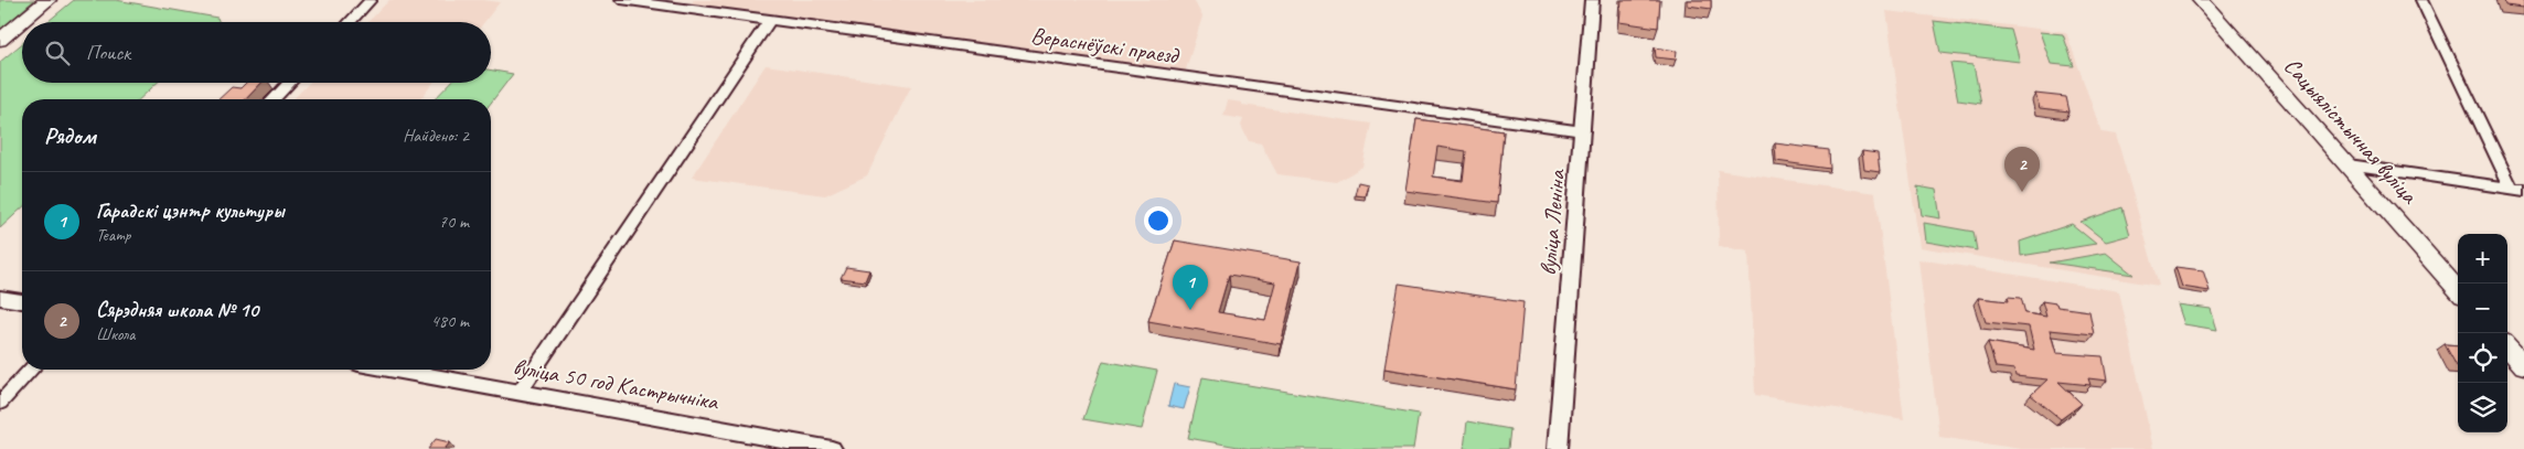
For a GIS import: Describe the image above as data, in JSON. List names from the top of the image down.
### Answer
{
  "streets": {
    "main road": ["Сацыялістычная вуліца"],
    "street": ["Вераснёўскі праезд", "вуліца Леніна", "вуліца 50 год Кастрычніка"]
  },
  "crossings": [
    ["Вераснёўскі праезд", "вуліца Леніна"]
  ],
  "page": {
    "search": "Поиск",
    "heading": ["Рядом", "Найдено: 2"],
    "pins": ["2", "1"],
    "list": [
      {
        "mark": "1",
        "name": "Гарадскі цэнтр культуры",
        "note": "Театр",
        "value": "70 m"
      },
      {
        "mark": "2",
        "name": "Сярэдняя школа № 10",
        "note": "Школа",
        "value": "480 m"
      }
    ],
    "map_buttons": ["+", "−"]
  }
}
